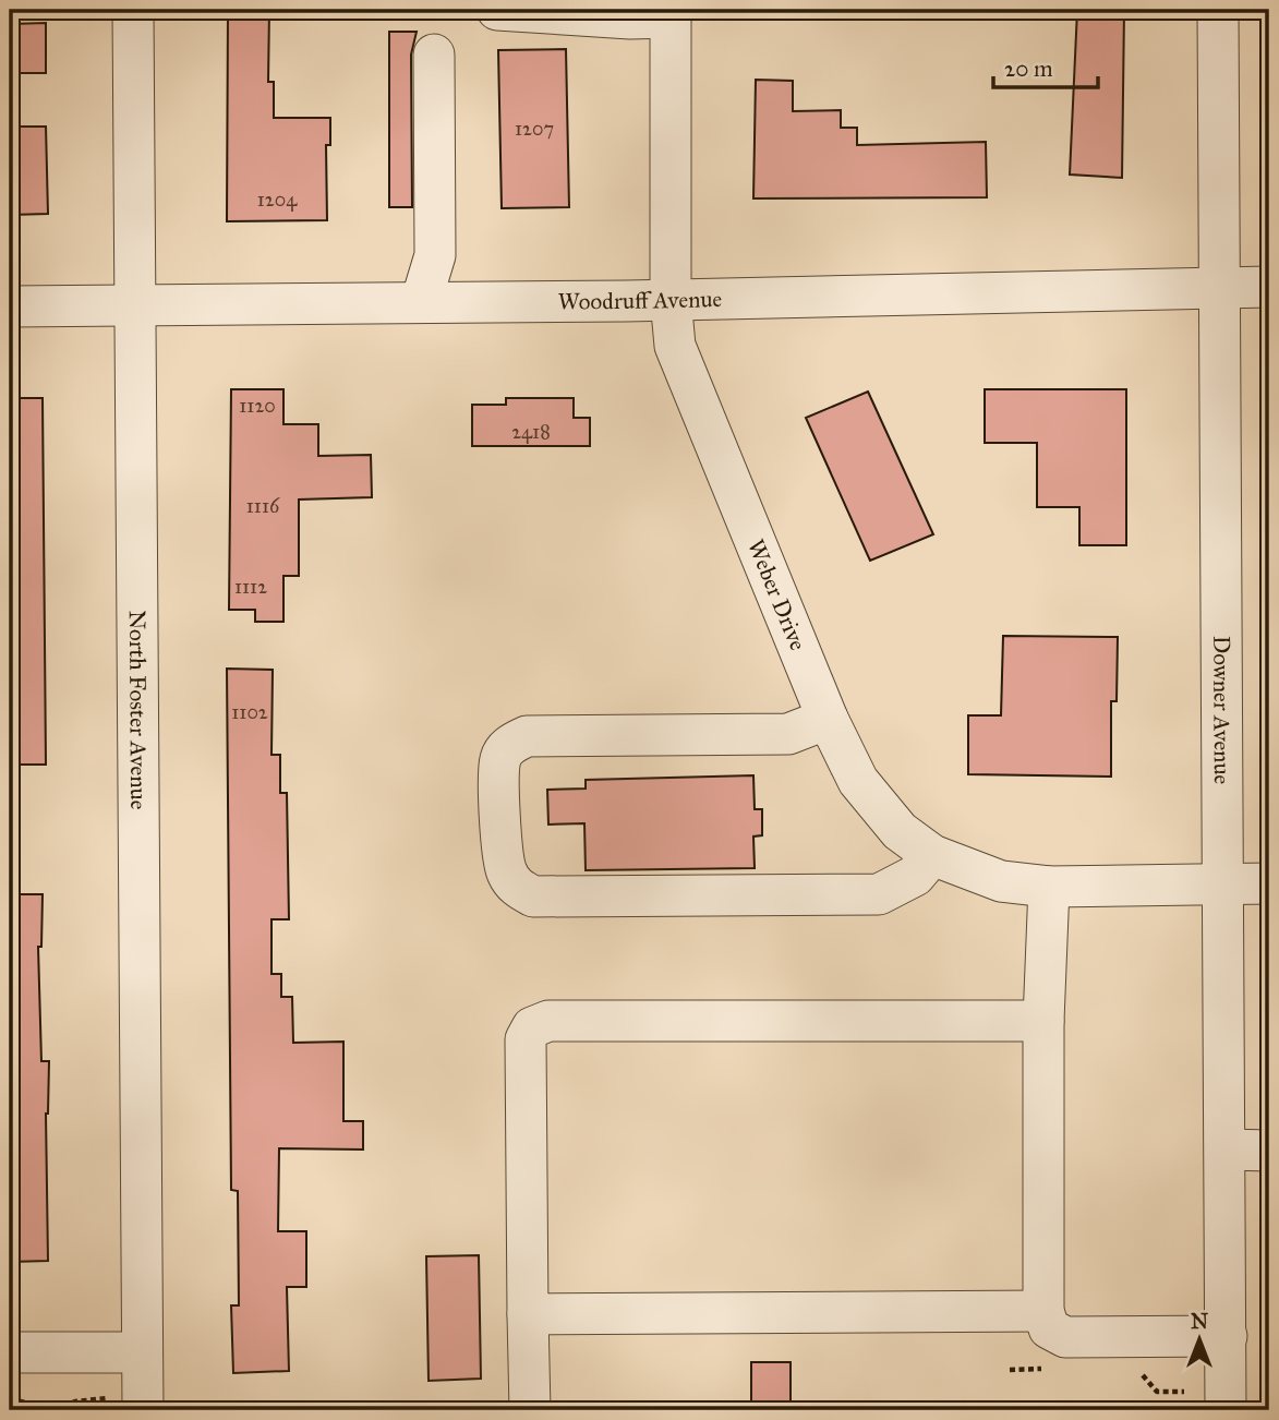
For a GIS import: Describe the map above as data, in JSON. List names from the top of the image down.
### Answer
{
  "streets": {
    "street": [
      "Woodruff Avenue",
      "Weber Drive",
      "North Foster Avenue",
      "Downer Avenue"
    ]
  },
  "crossings": [
    ["Woodruff Avenue", "Weber Drive"],
    ["Woodruff Avenue", "North Foster Avenue"],
    ["Woodruff Avenue", "Downer Avenue"],
    ["Weber Drive", "Downer Avenue"]
  ],
  "house_numbers": [
    "1207",
    "1204",
    "1120",
    "2418",
    "1116",
    "1112",
    "1102"
  ],
  "scale_bar": "20 m",
  "north": "top"
}
